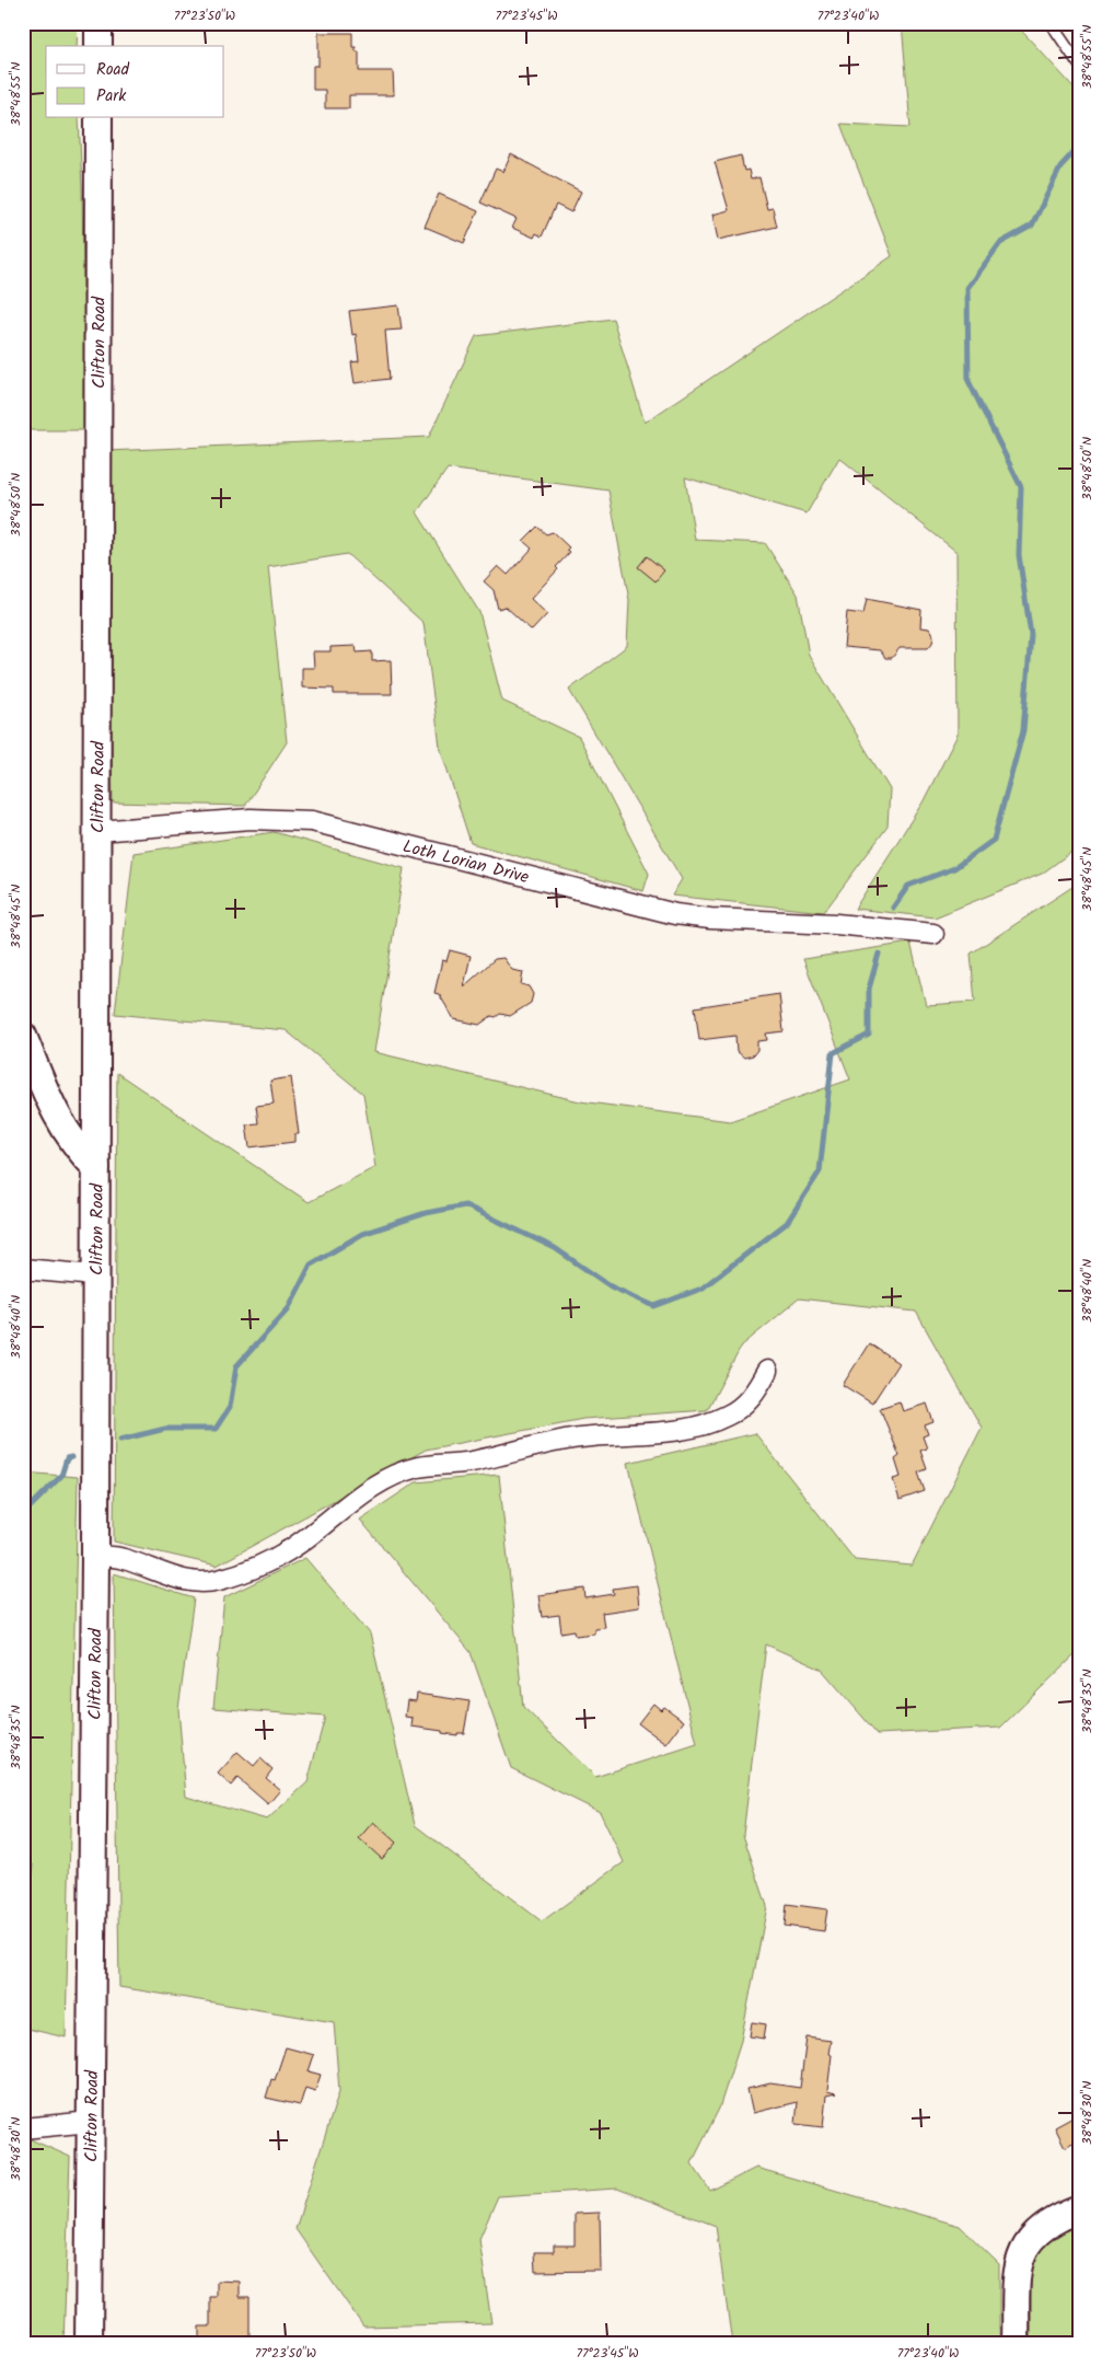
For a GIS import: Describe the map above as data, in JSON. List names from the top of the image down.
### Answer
{
  "streets": {
    "main road": ["Clifton Road"],
    "street": ["Loth Lorian Drive"]
  },
  "crossings": [
    ["Clifton Road", "Loth Lorian Drive"]
  ],
  "legend": ["Road", "Park"],
  "coordinates": [
    "77°23'50\"W",
    "77°23'45\"W",
    "77°23'40\"W",
    "38°48'55\"N",
    "38°48'50\"N",
    "38°48'45\"N",
    "38°48'40\"N",
    "38°48'35\"N",
    "38°48'30\"N"
  ]
}
